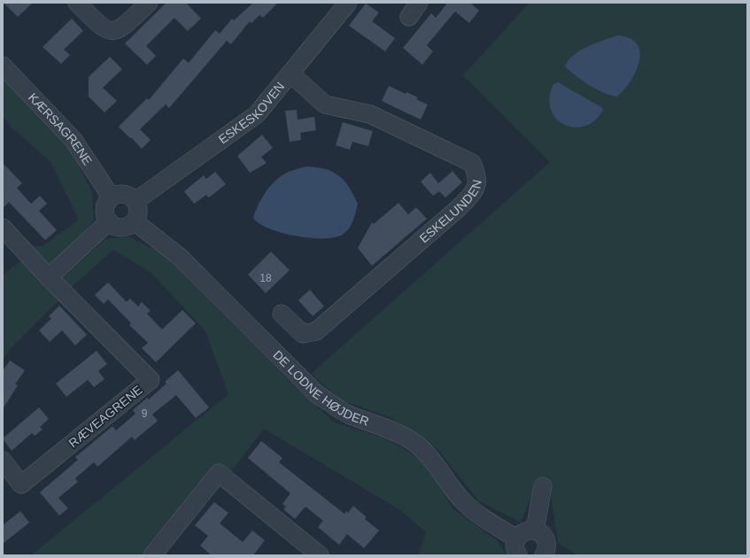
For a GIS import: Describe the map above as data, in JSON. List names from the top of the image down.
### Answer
{
  "streets": {
    "street": [
      "ESKESKOVEN",
      "KÆRSAGRENE",
      "ESKELUNDEN",
      "DE LODNE HØJDER",
      "RÆVEAGRENE"
    ]
  },
  "crossings": [
    ["ESKESKOVEN", "KÆRSAGRENE"],
    ["ESKESKOVEN", "ESKELUNDEN"],
    ["ESKESKOVEN", "DE LODNE HØJDER"],
    ["KÆRSAGRENE", "DE LODNE HØJDER"]
  ],
  "house_numbers": ["18", "9"]
}
